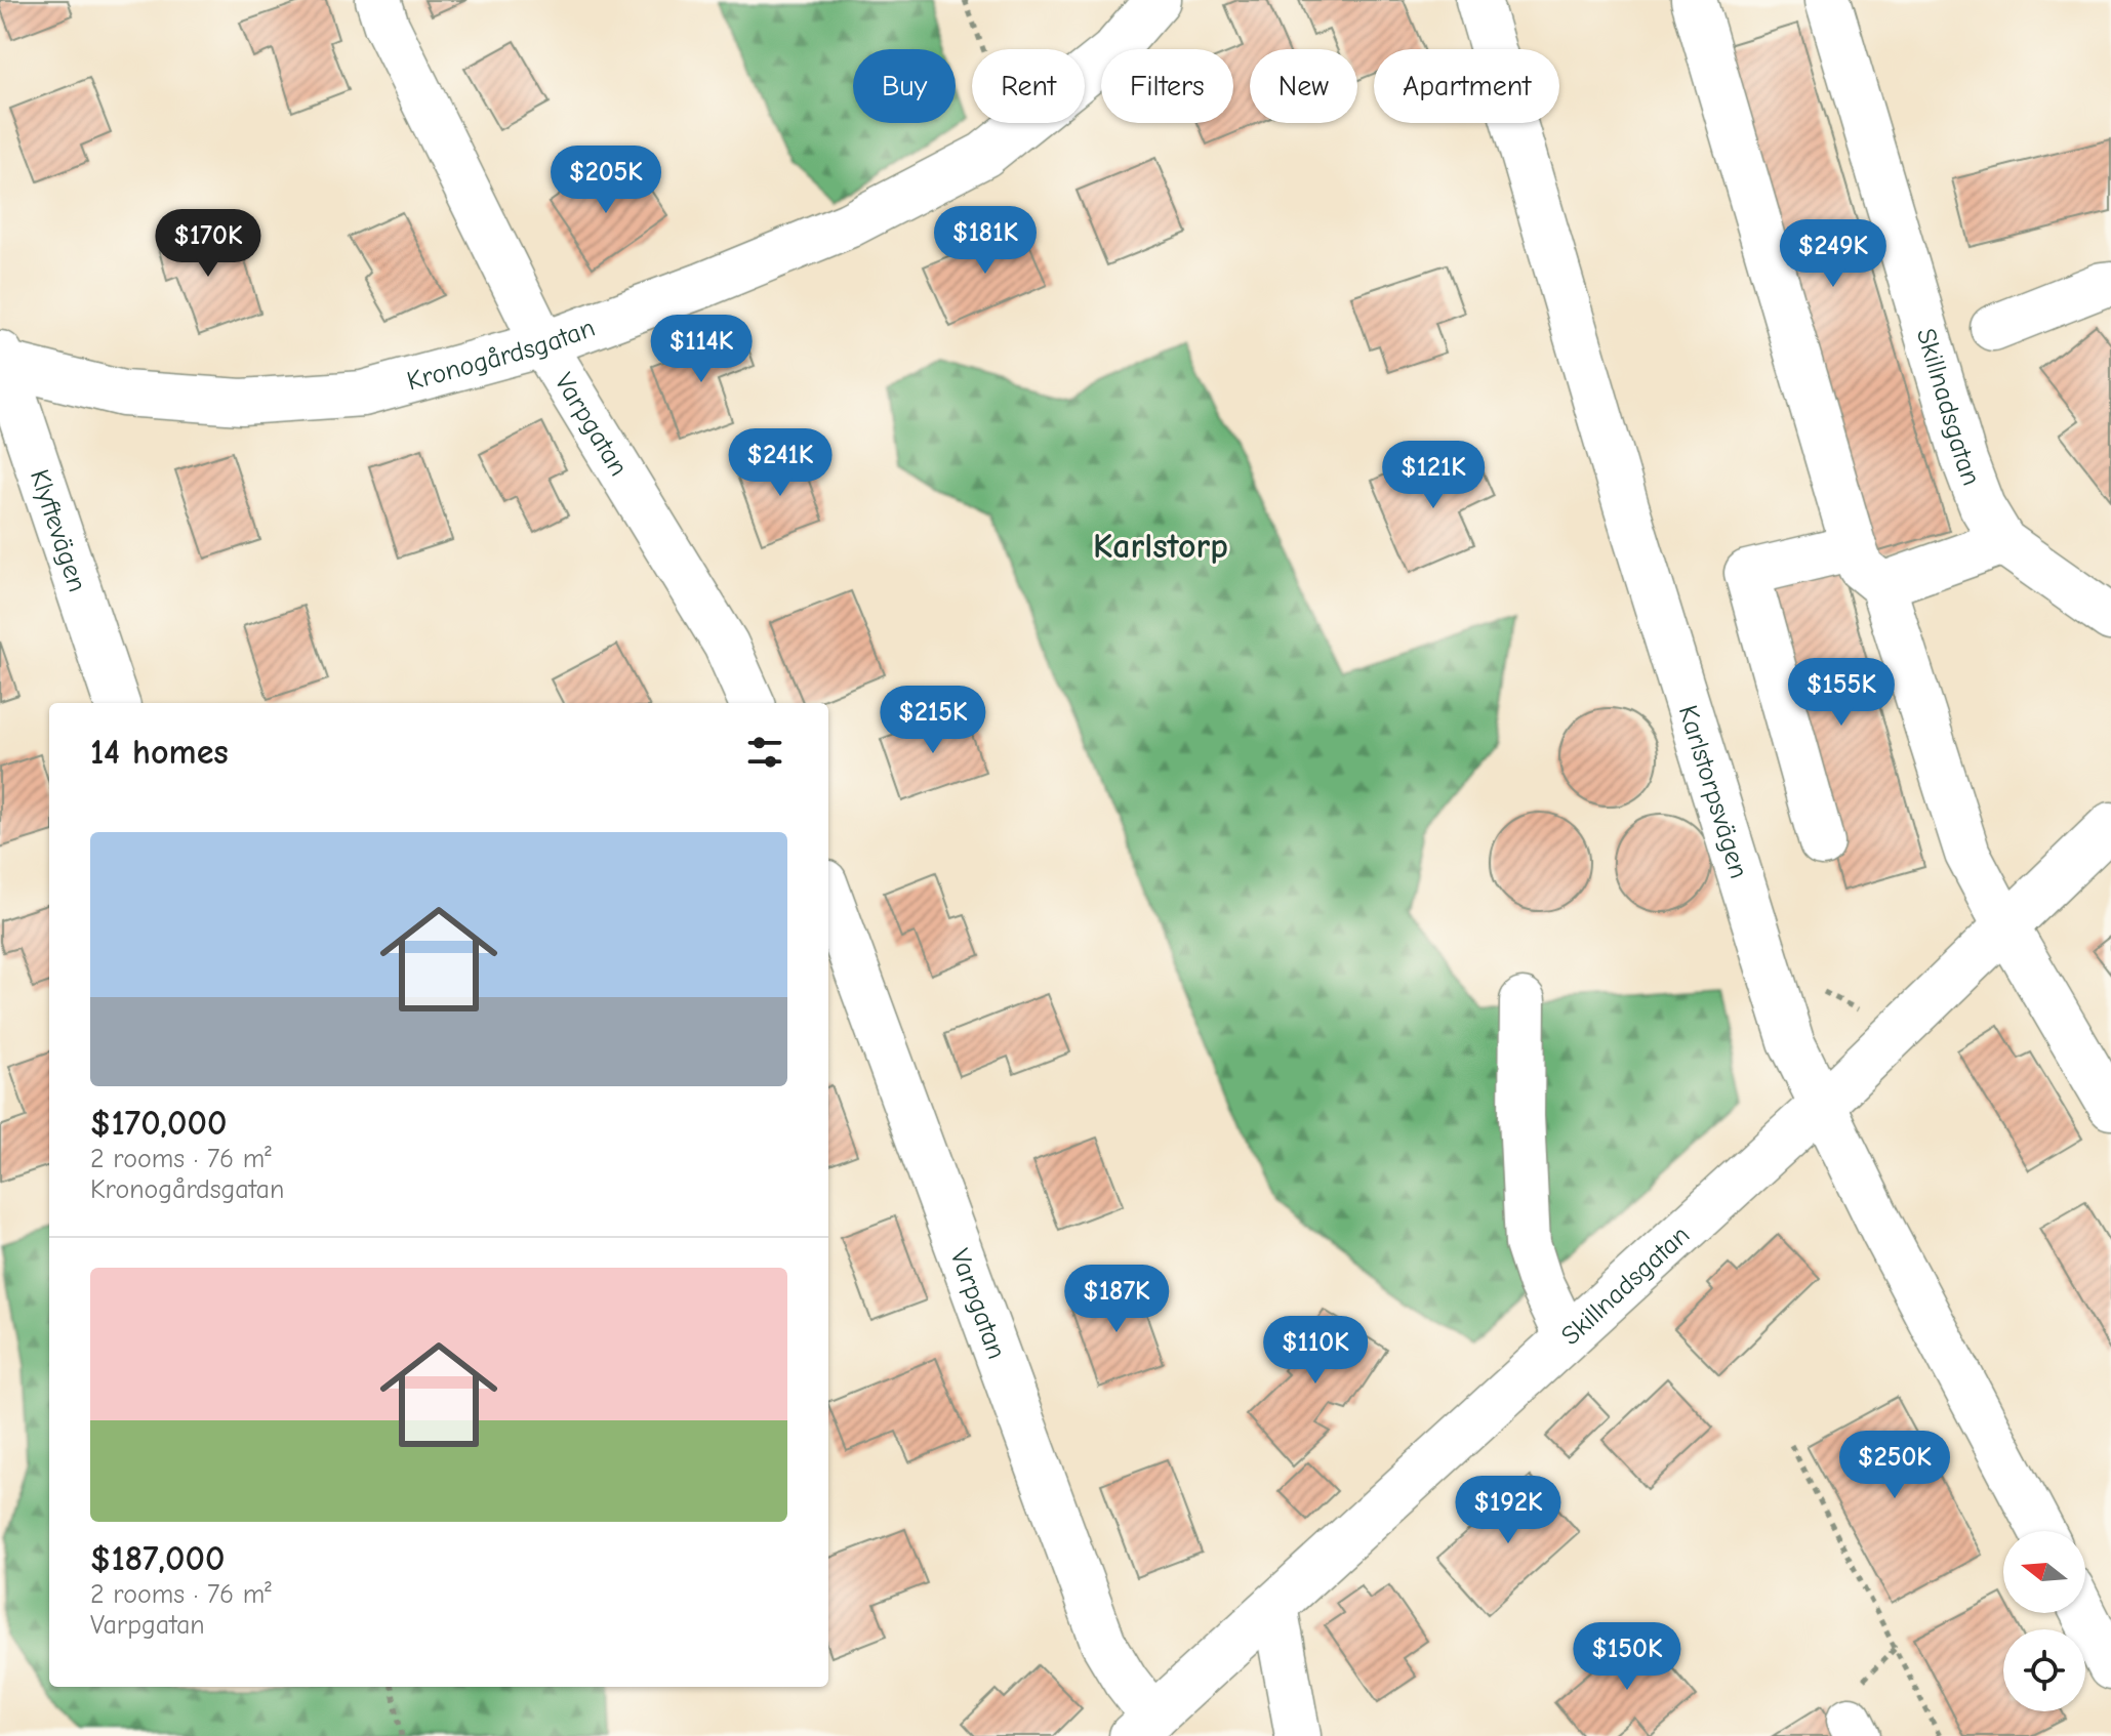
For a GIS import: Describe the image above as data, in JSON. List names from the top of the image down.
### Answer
{
  "streets": {
    "street": [
      "Kronogårdsgatan",
      "Skillnadsgatan",
      "Varpgatan",
      "Klyftevägen",
      "Karlstorpsvägen"
    ]
  },
  "crossings": [
    ["Kronogårdsgatan", "Varpgatan"],
    ["Kronogårdsgatan", "Klyftevägen"],
    ["Skillnadsgatan", "Varpgatan"],
    ["Skillnadsgatan", "Karlstorpsvägen"]
  ],
  "districts": ["Karlstorp"],
  "north": "left",
  "page": {
    "chip": [
      "Buy",
      "Rent",
      "Filters",
      "New",
      "Apartment"
    ],
    "price": [
      "$205K",
      "$181K",
      "$170K",
      "$249K",
      "$114K",
      "$241K",
      "$121K",
      "$155K",
      "$215K",
      "$187K",
      "$110K",
      "$250K",
      "$192K",
      "$150K"
    ],
    "heading": "14 homes",
    "list": [
      {
        "name": "$170,000",
        "note": "2 rooms · 76 m² · Kronogårdsgatan"
      },
      {
        "name": "$187,000",
        "note": "2 rooms · 76 m² · Varpgatan"
      }
    ]
  }
}
